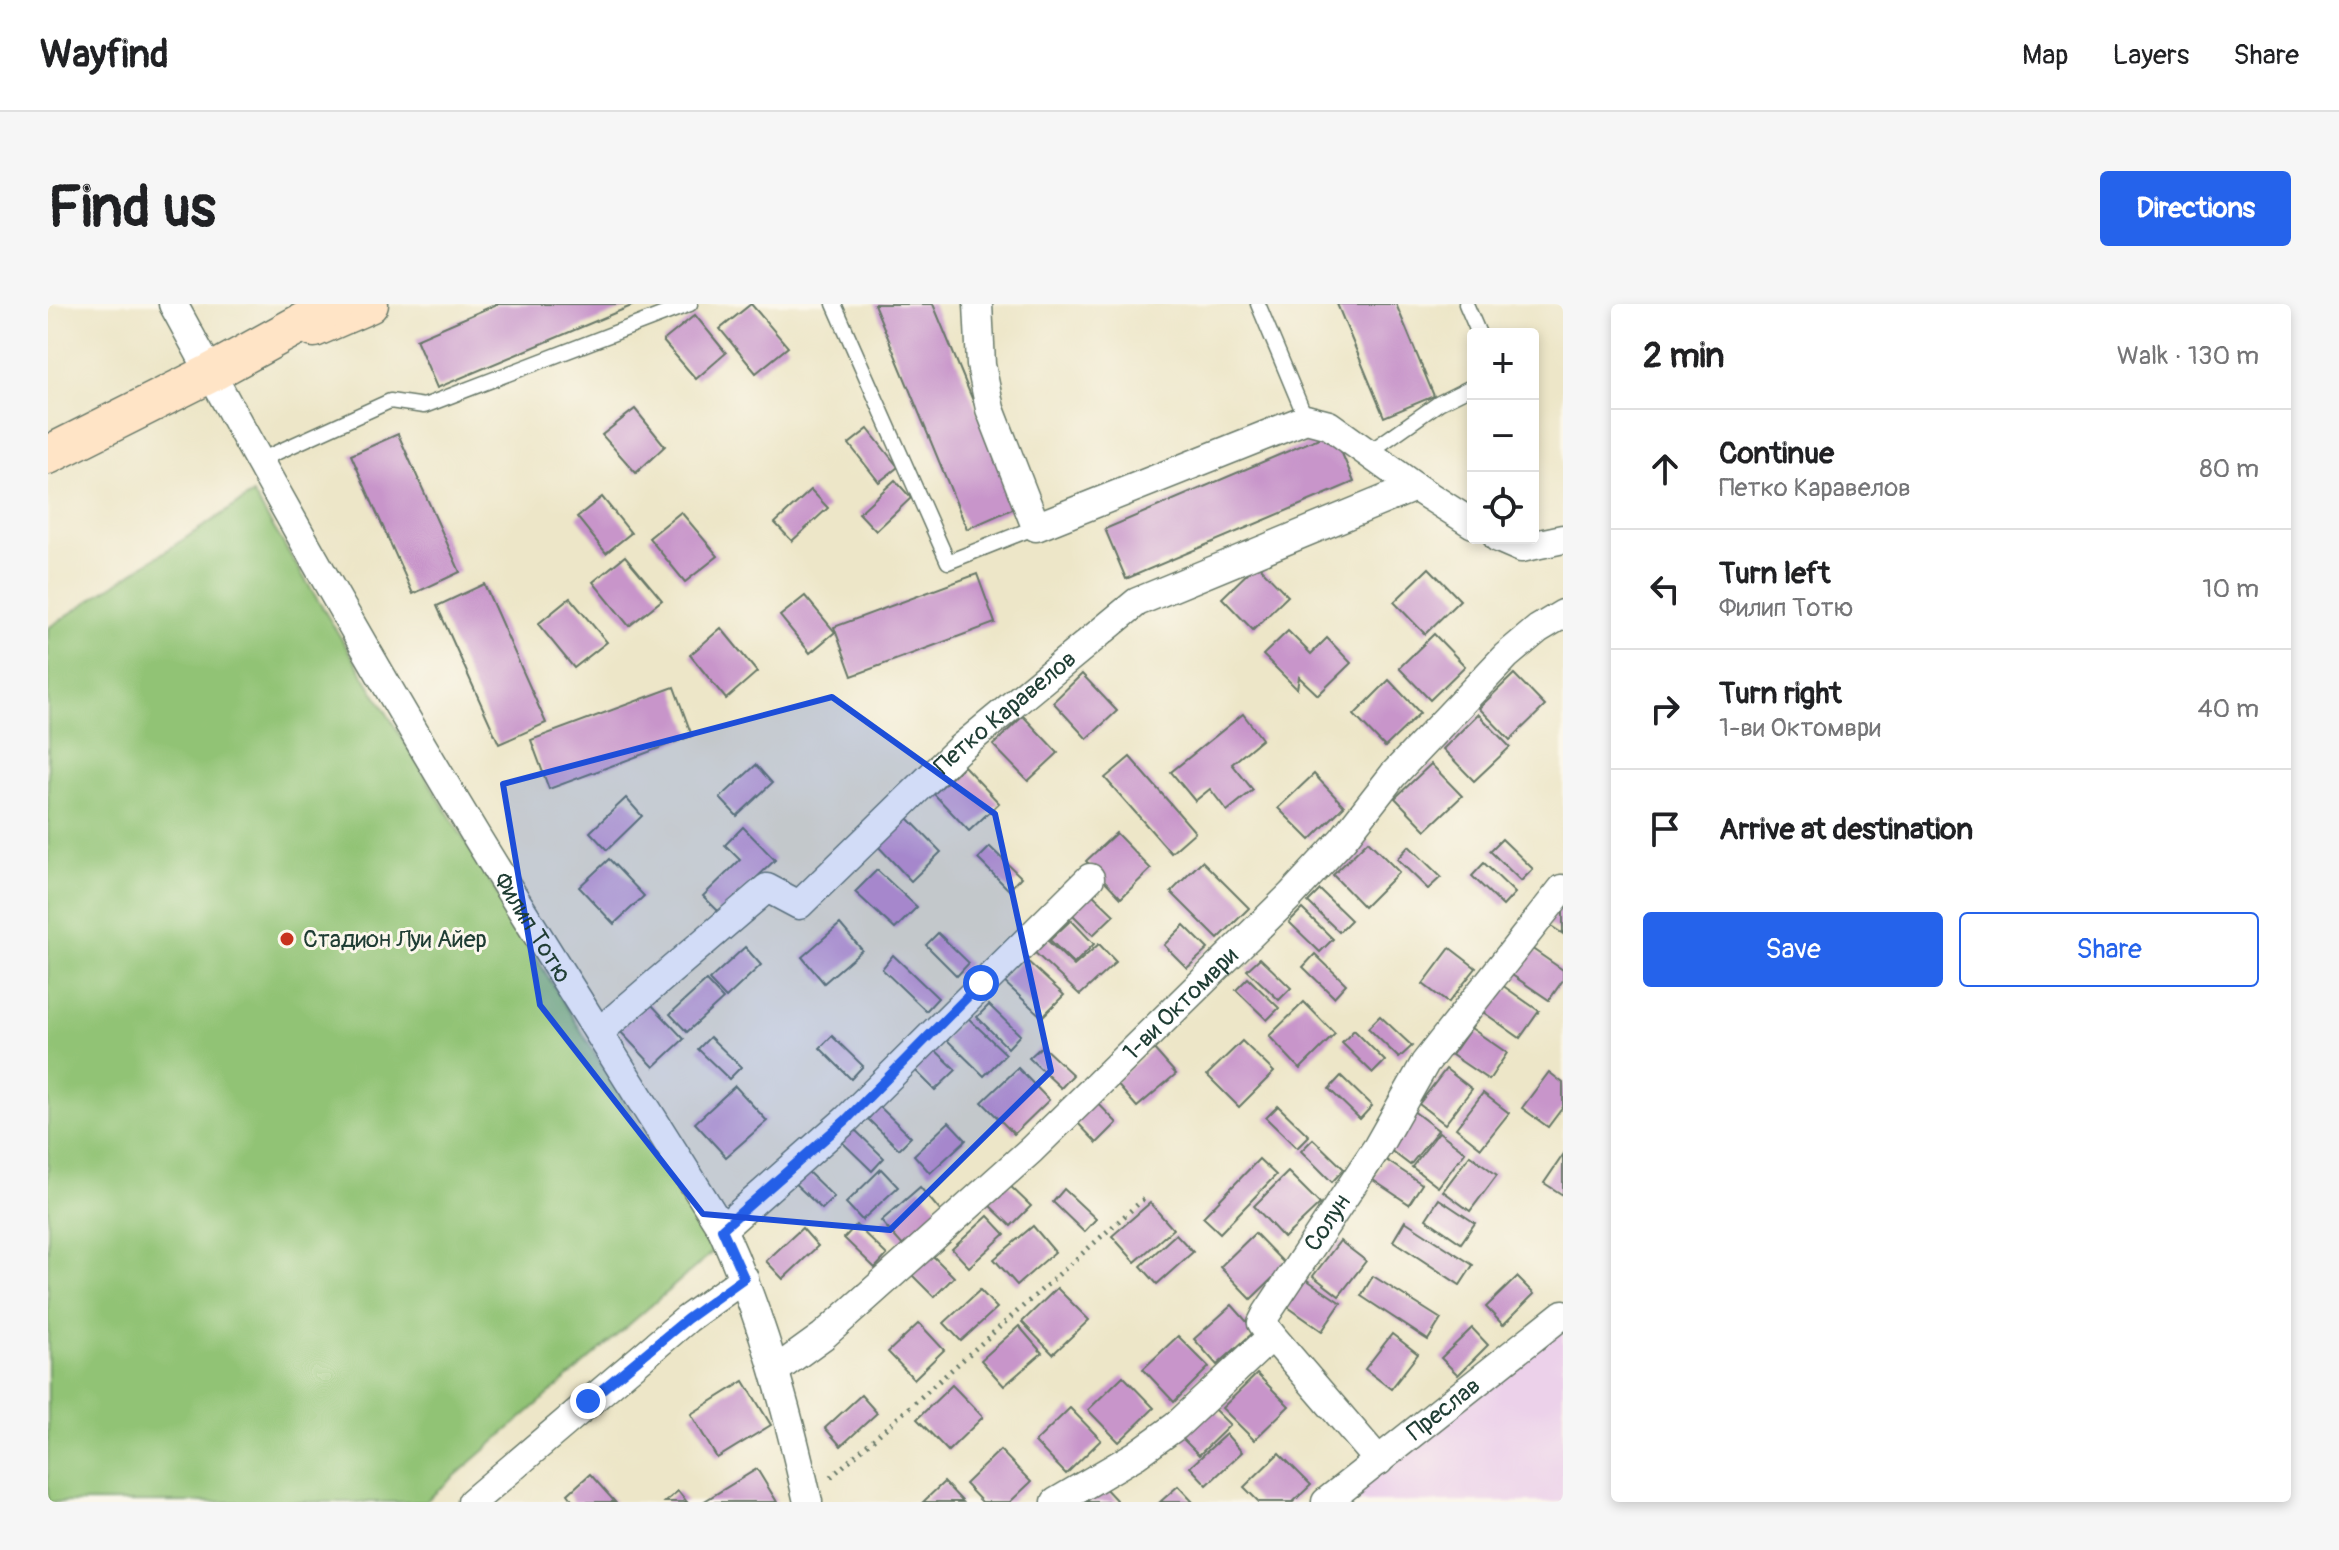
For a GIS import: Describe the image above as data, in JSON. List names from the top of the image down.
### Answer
{
  "streets": {
    "street": [
      "Петко Каравелов",
      "Филип Тотю",
      "1-ви Октомври",
      "Солун",
      "Преслав"
    ]
  },
  "crossings": [
    ["Петко Каравелов", "Филип Тотю"],
    ["Филип Тотю", "1-ви Октомври"]
  ],
  "places": ["Стадион Луи Айер"],
  "page": {
    "header": "Wayfind",
    "nav": ["Map", "Layers", "Share"],
    "buttons": [
      "Directions",
      ["Save", "Share"]
    ],
    "title": "Find us",
    "heading": ["2 min", "Walk · 130 m"],
    "map_buttons": ["+", "−"],
    "list": [
      ["Continue", "Петко Каравелов", "80 m"],
      ["Turn left", "Филип Тотю", "10 m"],
      ["Turn right", "1-ви Октомври", "40 m"],
      "Arrive at destination"
    ]
  }
}
